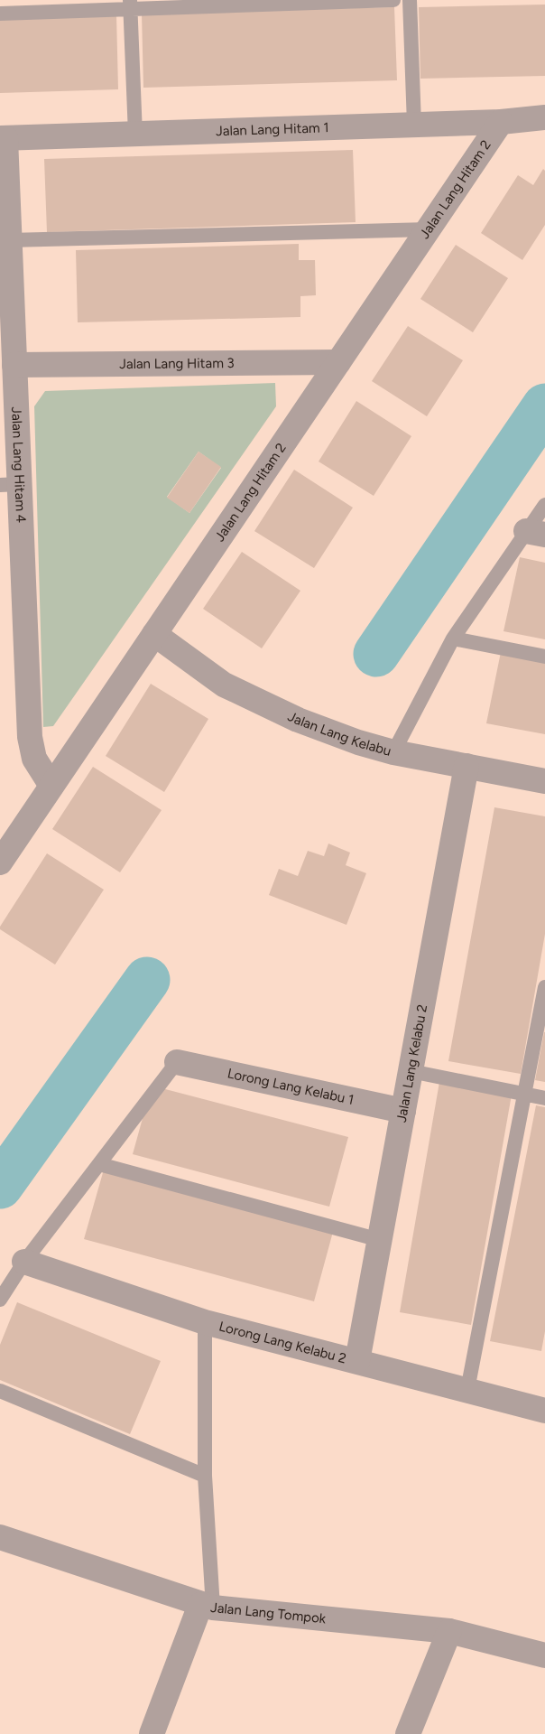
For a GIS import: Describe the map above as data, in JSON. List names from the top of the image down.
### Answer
{
  "streets": {
    "street": [
      "Jalan Lang Hitam 1",
      "Jalan Lang Hitam 2",
      "Jalan Lang Hitam 3",
      "Jalan Lang Hitam 4",
      "Jalan Lang Kelabu",
      "Jalan Lang Kelabu 2",
      "Lorong Lang Kelabu 1",
      "Lorong Lang Kelabu 2",
      "Jalan Lang Tompok"
    ]
  },
  "crossings": [
    ["Jalan Lang Hitam 1", "Jalan Lang Hitam 2"],
    ["Jalan Lang Hitam 1", "Jalan Lang Hitam 4"],
    ["Jalan Lang Hitam 2", "Jalan Lang Hitam 3"],
    ["Jalan Lang Hitam 2", "Jalan Lang Hitam 4"],
    ["Jalan Lang Hitam 2", "Jalan Lang Kelabu"],
    ["Jalan Lang Hitam 3", "Jalan Lang Hitam 4"],
    ["Jalan Lang Kelabu", "Jalan Lang Kelabu 2"],
    ["Jalan Lang Kelabu 2", "Lorong Lang Kelabu 1"],
    ["Jalan Lang Kelabu 2", "Lorong Lang Kelabu 2"]
  ]
}
